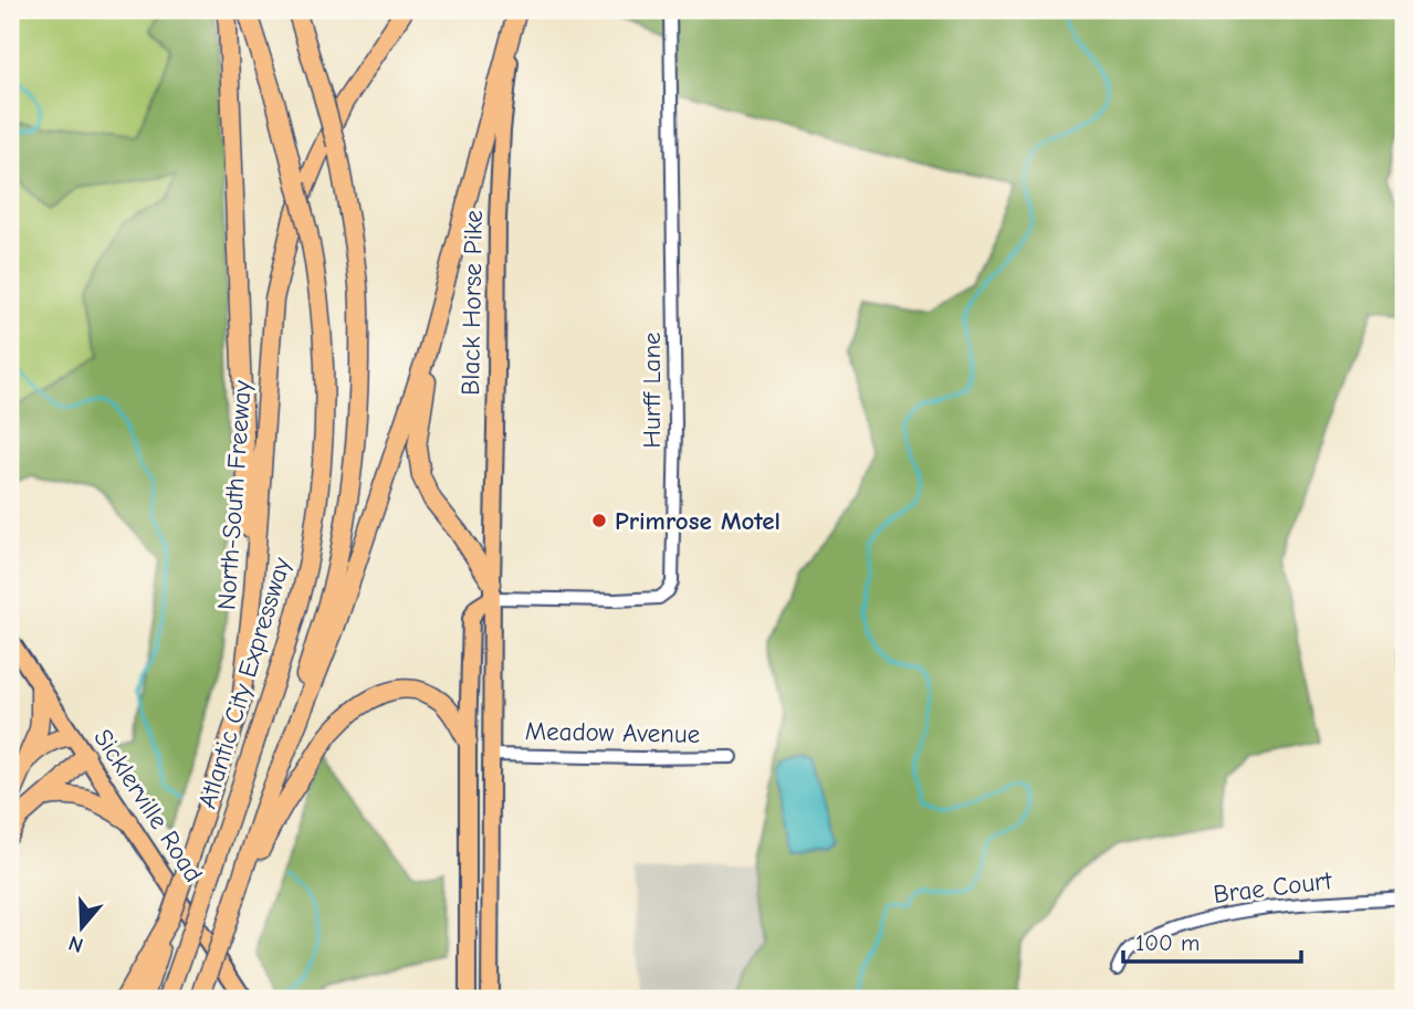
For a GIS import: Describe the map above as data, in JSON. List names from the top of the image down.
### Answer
{
  "streets": {
    "highway": ["Black Horse Pike", "North-South Freeway", "Atlantic City Expressway"],
    "main road": ["Sicklerville Road"],
    "street": ["Hurff Lane", "Meadow Avenue", "Brae Court"]
  },
  "crossings": [
    ["Black Horse Pike", "Hurff Lane"],
    ["Black Horse Pike", "Meadow Avenue"]
  ],
  "places": ["Primrose Motel"],
  "scale_bar": "100 m",
  "north": "bottom"
}
